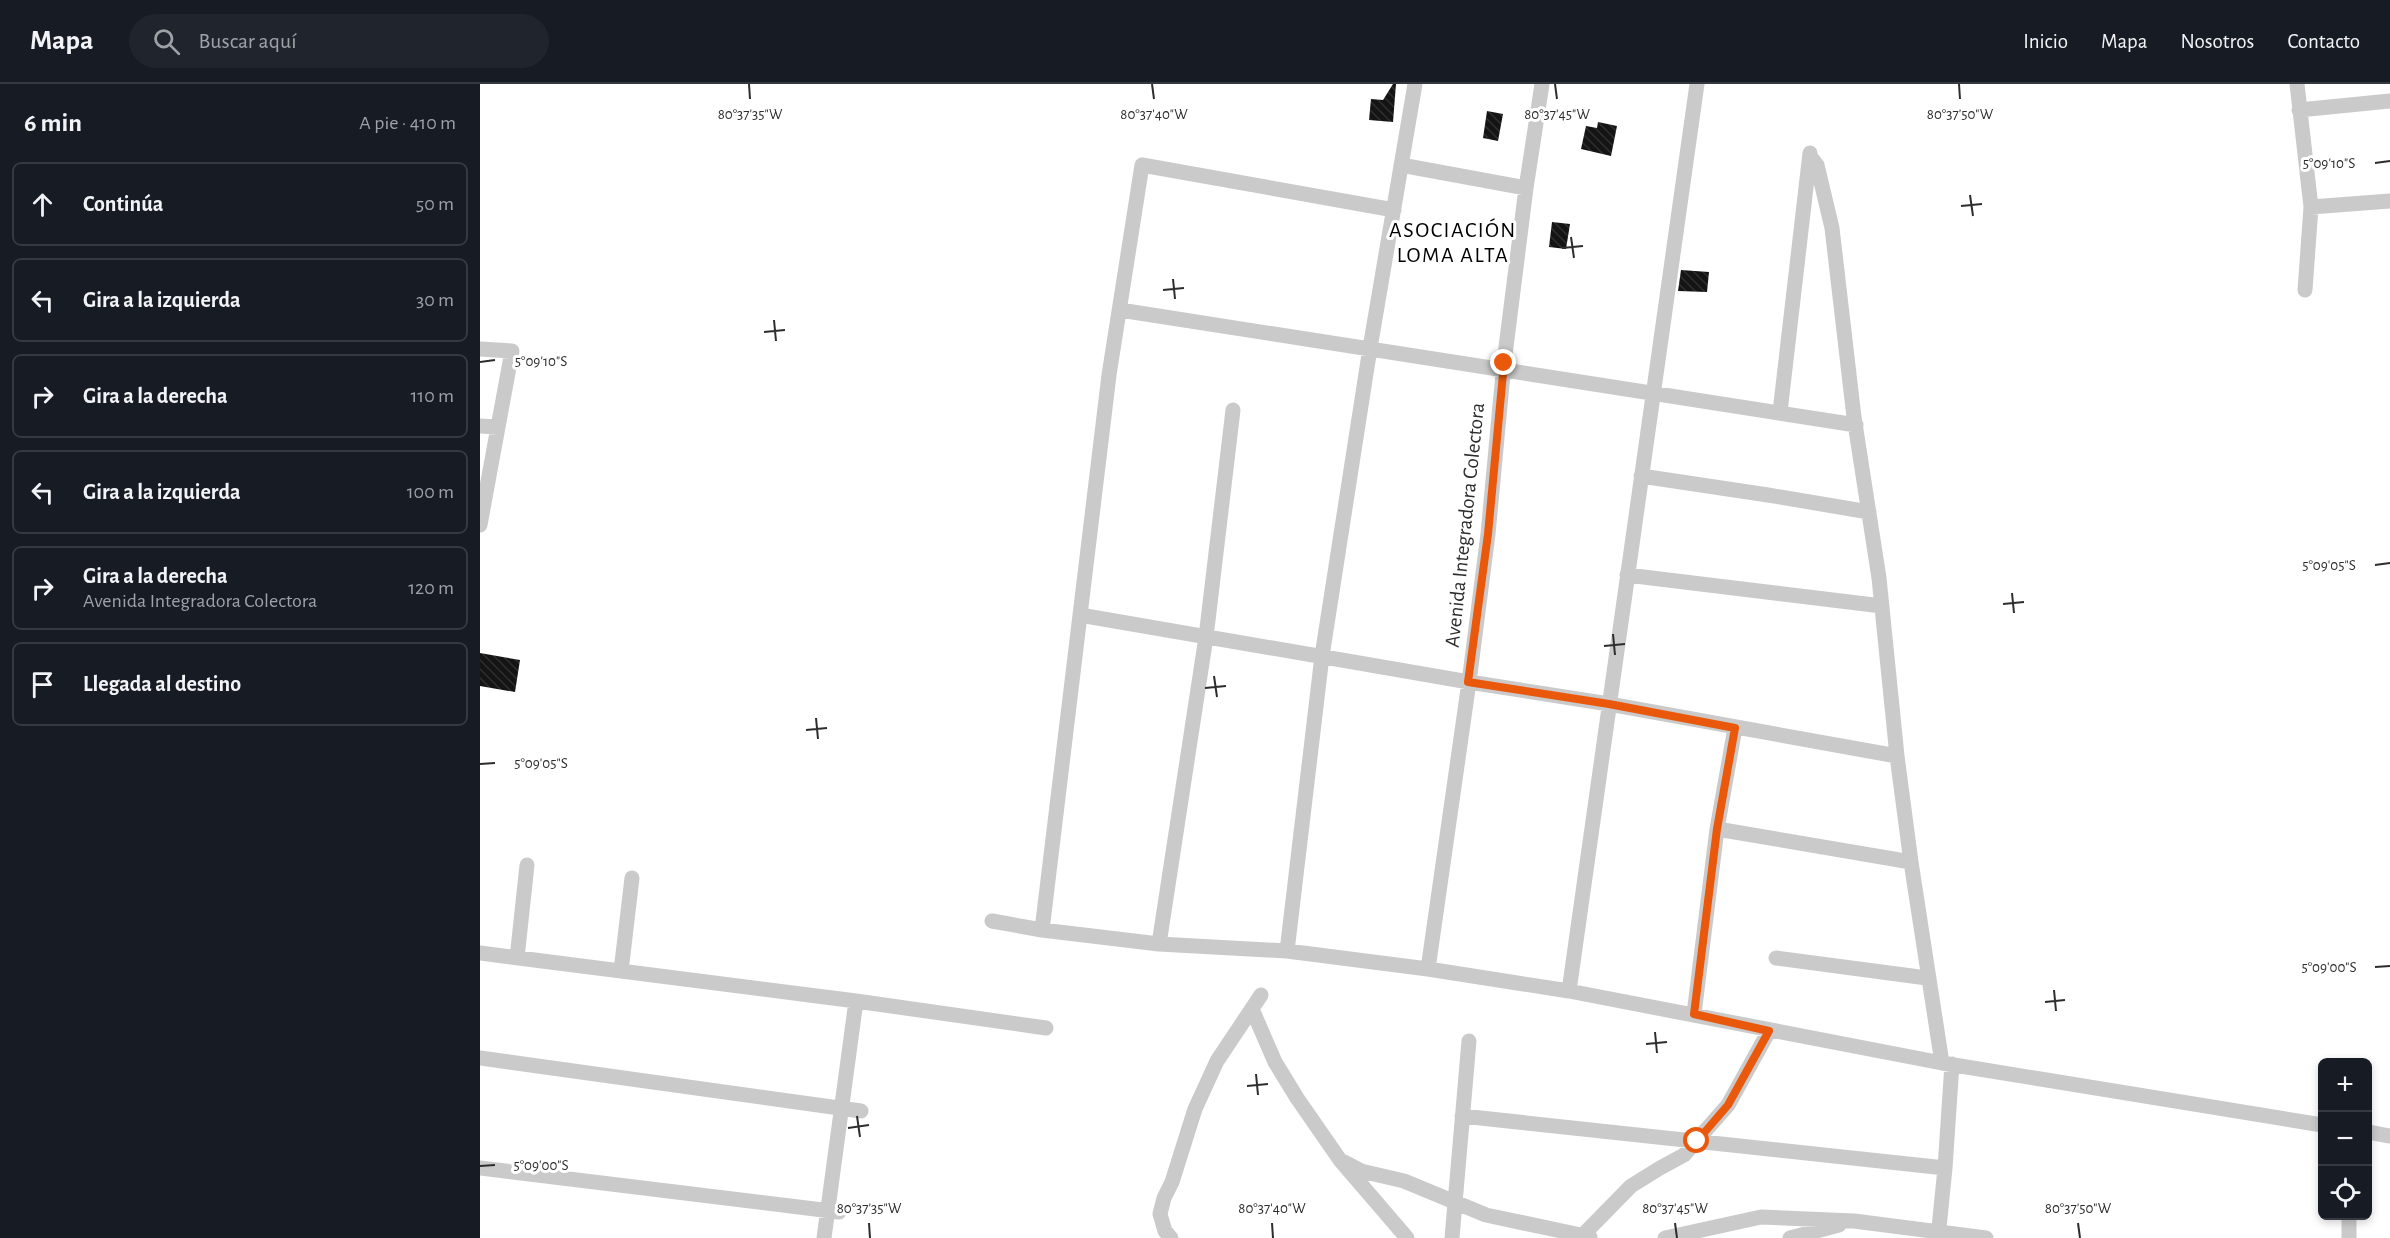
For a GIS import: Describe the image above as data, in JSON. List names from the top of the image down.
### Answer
{
  "streets": {
    "street": ["Avenida Integradora Colectora"]
  },
  "districts": ["ASOCIACIÓN LOMA ALTA"],
  "page": {
    "header": "Mapa",
    "search": "Buscar aquí",
    "nav": [
      "Inicio",
      "Mapa",
      "Nosotros",
      "Contacto"
    ],
    "heading": ["6 min", "A pie · 410 m"],
    "list": [
      ["Continúa", "50 m"],
      ["Gira a la izquierda", "30 m"],
      ["Gira a la derecha", "110 m"],
      ["Gira a la izquierda", "100 m"],
      ["Gira a la derecha", "Avenida Integradora Colectora", "120 m"],
      "Llegada al destino"
    ],
    "map_buttons": ["+", "−"]
  },
  "coordinates": [
    "80°37'35\"W",
    "80°37'40\"W",
    "80°37'45\"W",
    "80°37'50\"W",
    "5°09'10\"S",
    "5°09'05\"S",
    "5°09'00\"S"
  ]
}
